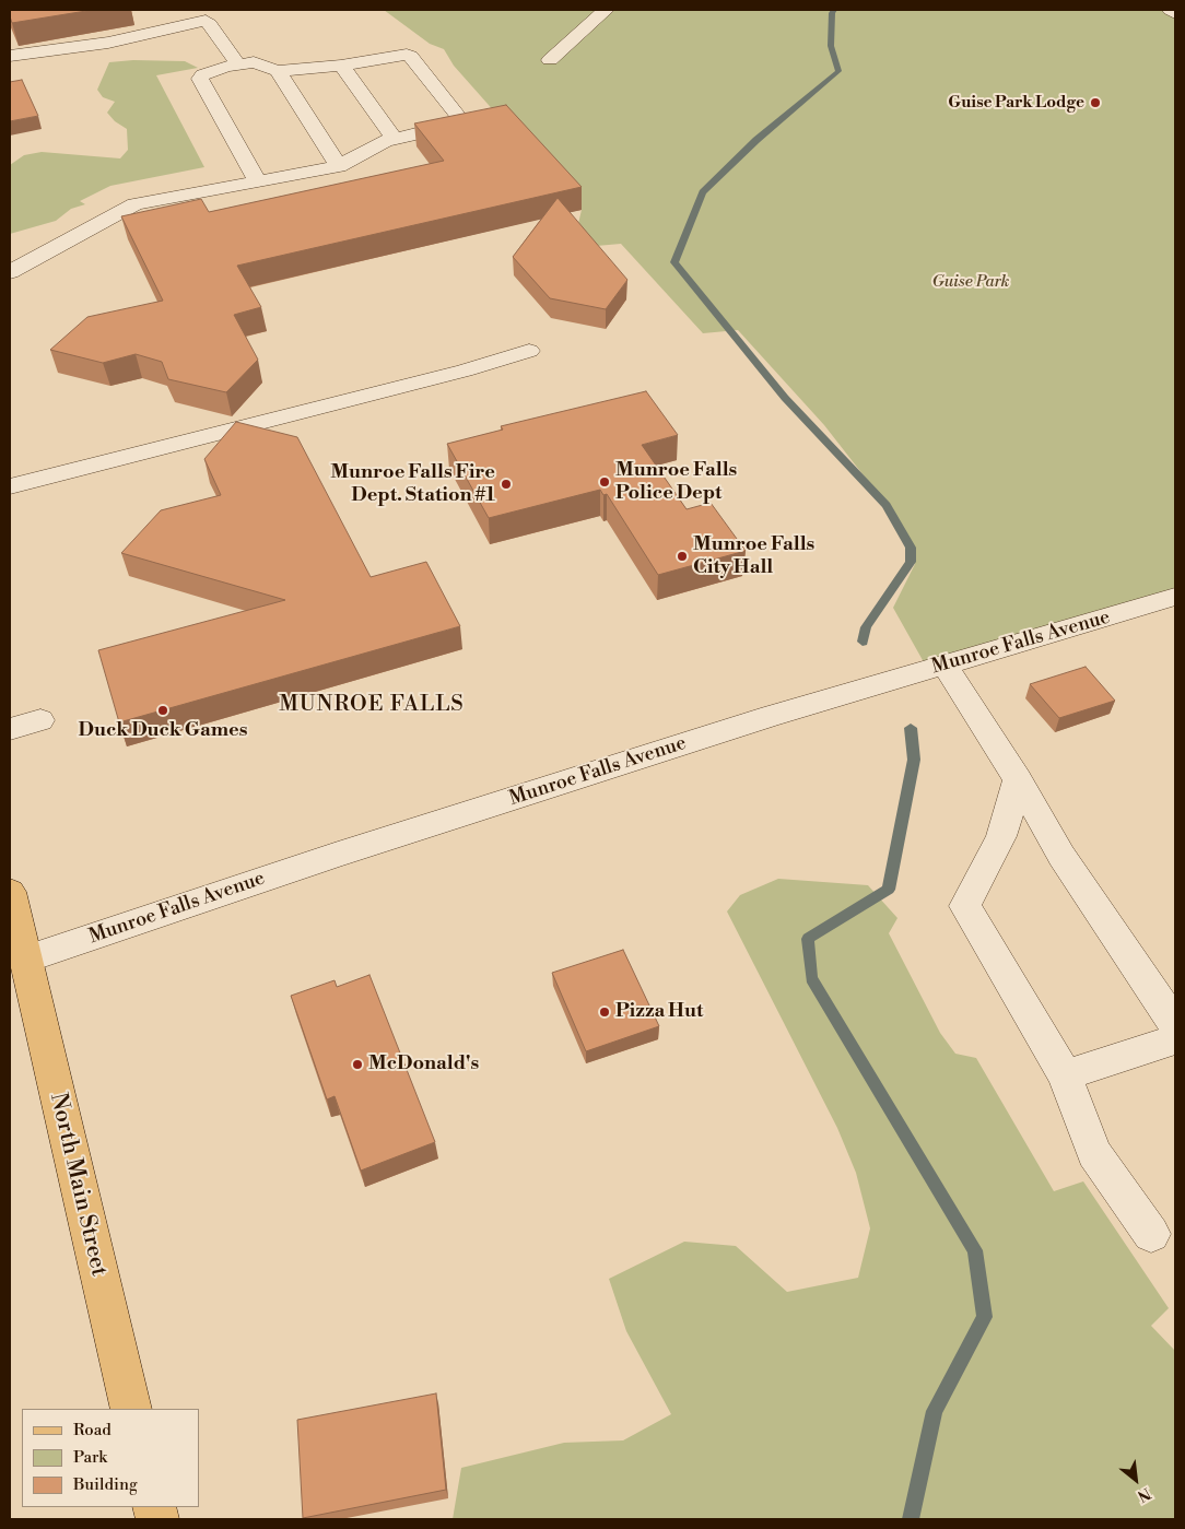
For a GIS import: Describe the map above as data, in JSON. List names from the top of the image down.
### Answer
{
  "streets": {
    "main road": ["North Main Street"],
    "street": ["Munroe Falls Avenue"]
  },
  "crossings": [
    ["Munroe Falls Avenue", "North Main Street"]
  ],
  "districts": ["MUNROE FALLS"],
  "parks": ["Guise Park"],
  "places": [
    "Guise Park Lodge",
    "Munroe Falls Police Dept",
    "Munroe Falls Fire Dept. Station #1",
    "Munroe Falls City Hall",
    "Duck Duck Games",
    "Pizza Hut",
    "McDonald's"
  ],
  "legend": ["Road", "Park", "Building"],
  "north": "bottom right"
}
